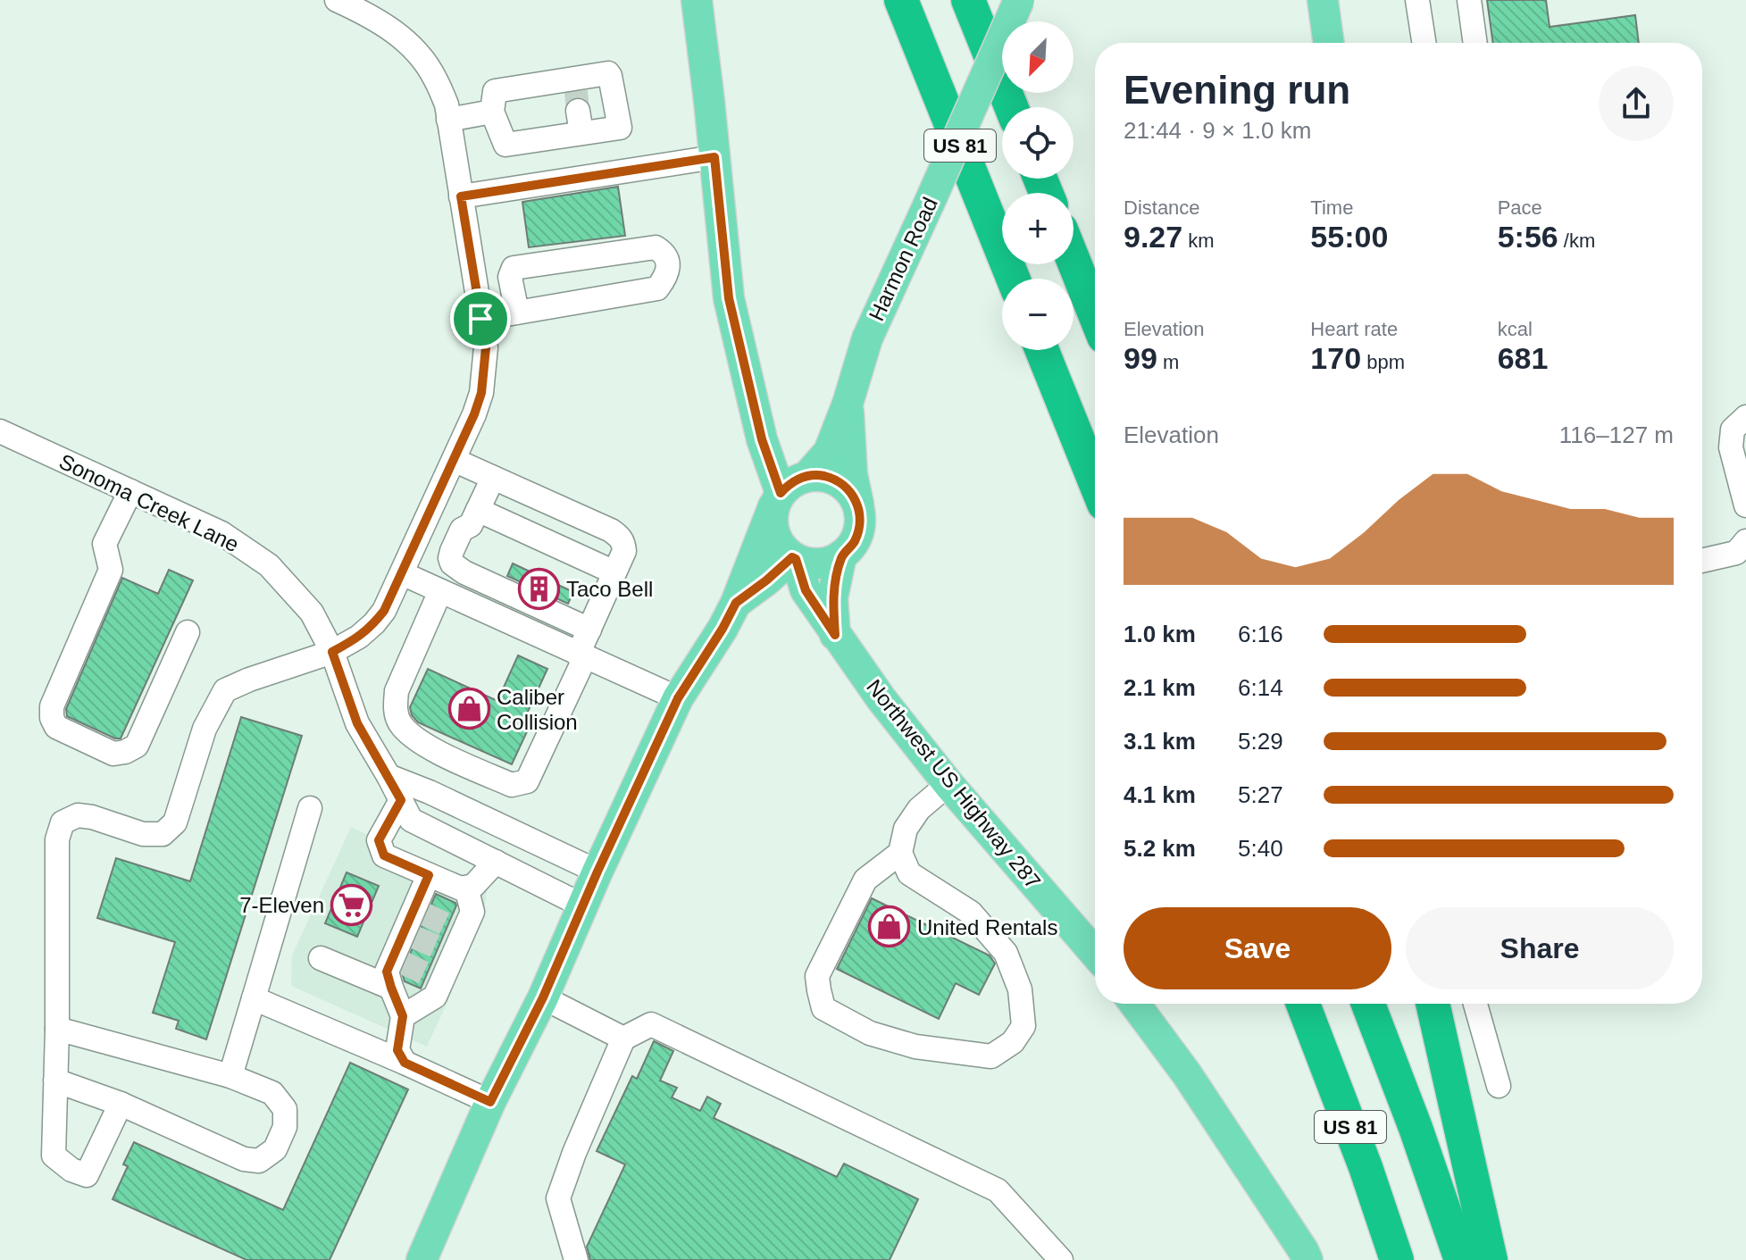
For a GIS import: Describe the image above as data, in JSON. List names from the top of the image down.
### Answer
{
  "streets": {
    "highway": ["US 81"],
    "main road": ["Harmon Road", "Northwest US Highway 287"],
    "street": ["Sonoma Creek Lane"]
  },
  "crossings": [
    ["Harmon Road", "Northwest US Highway 287"]
  ],
  "places": {
    "building": ["Taco Bell"],
    "shop": ["Caliber Collision", "United Rentals"],
    "supermarket": ["7-Eleven"]
  },
  "north": "bottom left",
  "page": {
    "map_buttons": ["+", "−"],
    "heading": ["Evening run", "21:44 · 9 × 1.0 km"],
    "stats": [
      ["Distance", "9.27 km"],
      ["Time", "55:00"],
      ["Pace", "5:56 /km"],
      ["Elevation", "99 m"],
      ["Heart rate", "170 bpm"],
      ["kcal", "681"]
    ],
    "chart": ["Elevation", "116–127 m"],
    "list": [
      {
        "name": "1.0 km",
        "note": "6:16"
      },
      {
        "name": "2.1 km",
        "note": "6:14"
      },
      {
        "name": "3.1 km",
        "note": "5:29"
      },
      {
        "name": "4.1 km",
        "note": "5:27"
      },
      {
        "name": "5.2 km",
        "note": "5:40"
      }
    ],
    "buttons": ["Save", "Share"]
  }
}
